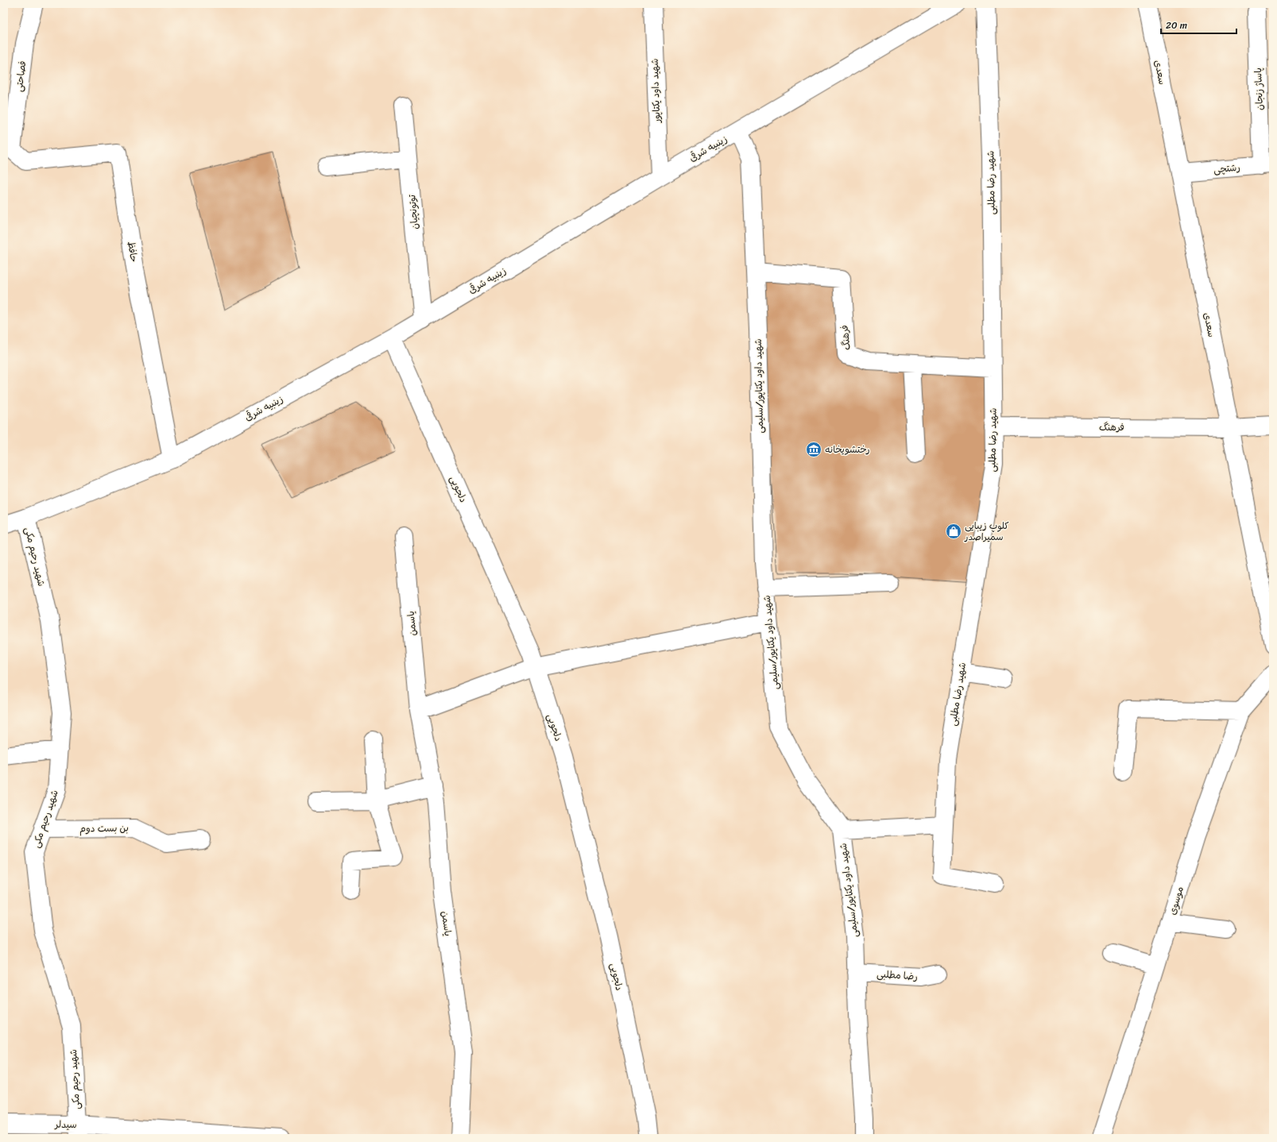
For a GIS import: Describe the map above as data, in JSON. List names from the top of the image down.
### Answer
{
  "streets": {
    "street": [
      "سعدی",
      "فصاحتی",
      "پاساژ زنجان",
      "شهید داود یکتاپور",
      "زینبیه شرقی",
      "رشتچی",
      "شهید رضا مطلبی",
      "توتونچیان",
      "حافظ",
      "فرهنگ",
      "شهید داود یکتاپور/سلیمی",
      "دلجویی",
      "شهید رحیم مکی",
      "یاسمن",
      "بن بست دوم",
      "موسوی",
      "رضا مطلبی",
      "سیدلر"
    ]
  },
  "crossings": [
    ["سعدی", "رشتچی"],
    ["سعدی", "فرهنگ"],
    ["فصاحتی", "حافظ"],
    ["پاساژ زنجان", "رشتچی"],
    ["شهید داود یکتاپور", "زینبیه شرقی"],
    ["زینبیه شرقی", "توتونچیان"],
    ["زینبیه شرقی", "حافظ"],
    ["زینبیه شرقی", "شهید داود یکتاپور/سلیمی"],
    ["زینبیه شرقی", "دلجویی"],
    ["زینبیه شرقی", "شهید رحیم مکی"],
    ["شهید رضا مطلبی", "فرهنگ"],
    ["فرهنگ", "شهید داود یکتاپور/سلیمی"],
    ["شهید داود یکتاپور/سلیمی", "رضا مطلبی"],
    ["شهید رحیم مکی", "بن بست دوم"],
    ["شهید رحیم مکی", "سیدلر"]
  ],
  "places": {
    "museum": ["رختشویخانه"],
    "shop": ["کلوپ زیبایی سمیراصدر"]
  },
  "scale_bar": "20 m"
}
